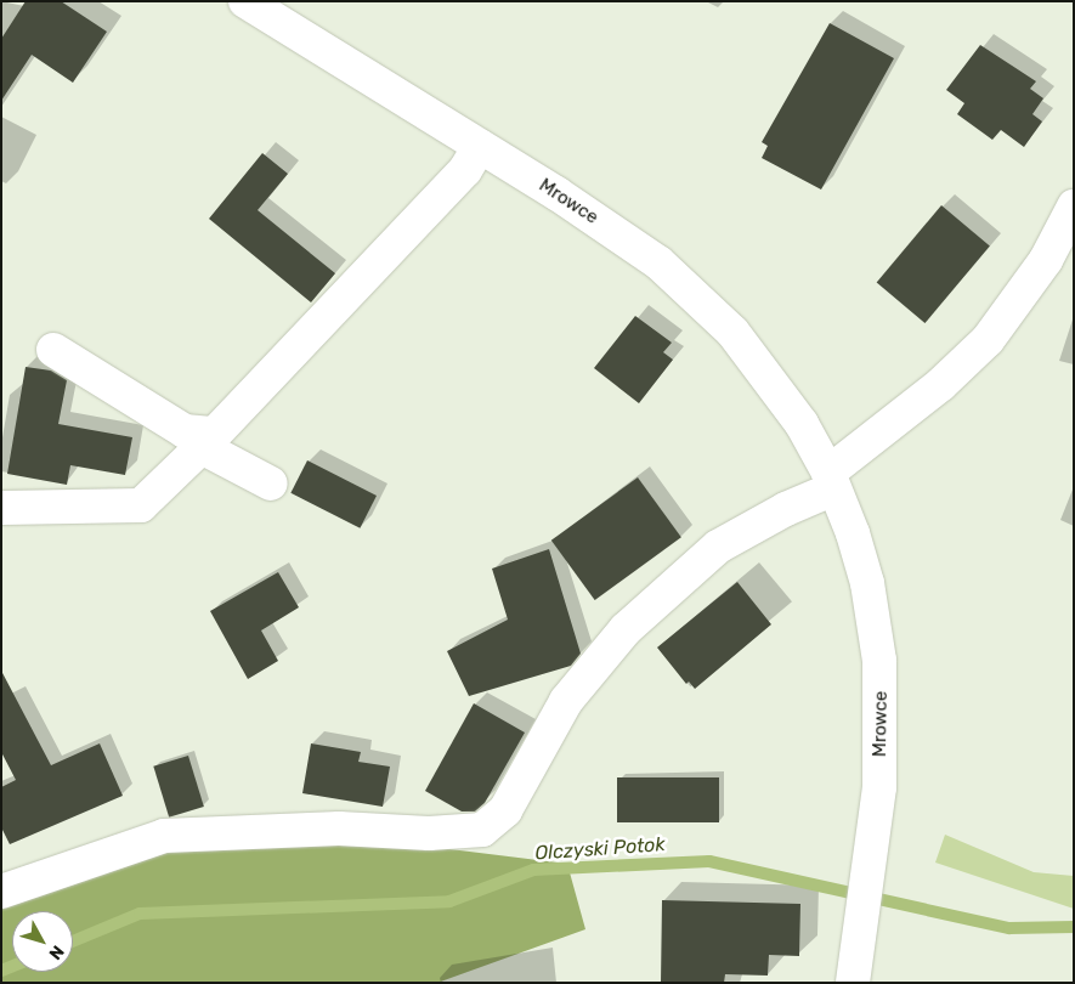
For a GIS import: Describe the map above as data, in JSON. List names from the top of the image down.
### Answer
{
  "streets": {
    "street": ["Mrowce"]
  },
  "water": ["Olczyski Potok"],
  "north": "bottom right"
}
